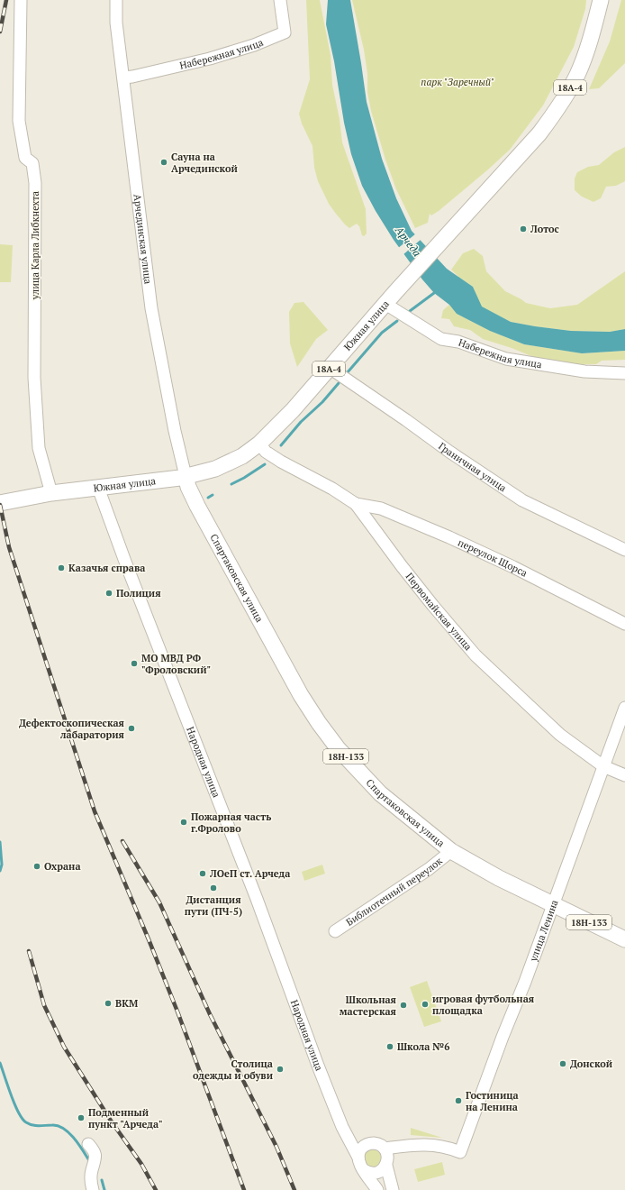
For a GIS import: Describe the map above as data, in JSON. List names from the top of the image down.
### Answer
{
  "streets": {
    "main road": [
      "18А-4",
      "Южная улица",
      "Спартаковская улица",
      "18Н-133"
    ],
    "street": [
      "Набережная улица",
      "Арчединская улица",
      "улица Карла Либкнехта",
      "Граничная улица",
      "переулок Щорса",
      "Первомайская улица",
      "Народная улица",
      "Библиотечный переулок",
      "улица Ленина"
    ]
  },
  "crossings": [
    ["Набережная улица", "Арчединская улица"],
    ["Набережная улица", "Южная улица"],
    ["Арчединская улица", "Южная улица"],
    ["Арчединская улица", "Спартаковская улица"],
    ["улица Карла Либкнехта", "Южная улица"],
    ["Южная улица", "Граничная улица"],
    ["Южная улица", "Спартаковская улица"],
    ["Южная улица", "Первомайская улица"],
    ["Южная улица", "Народная улица"],
    ["переулок Щорса", "Первомайская улица"],
    ["Спартаковская улица", "Библиотечный переулок"],
    ["Спартаковская улица", "улица Ленина"],
    ["Первомайская улица", "улица Ленина"],
    ["Народная улица", "улица Ленина"]
  ],
  "water": ["Арчеда"],
  "parks": ["парк \"Заречный\""],
  "places": [
    "Сауна на Арчединской",
    "Лотос",
    "Казачья справа",
    "Полиция",
    "МО МВД РФ \"Фроловский\"",
    "Дефектоскопическая лабаратория",
    "Пожарная часть г.Фролово",
    "Охрана",
    "ЛОеП ст. Арчеда",
    "Дистанция пути (ПЧ-5)",
    "ВКМ",
    "игровая футбольная площадка",
    "Школьная мастерская",
    "Школа №6",
    "Донской",
    "Столица одежды и обуви",
    "Гостиница на Ленина",
    "Подменный пункт \"Арчеда\""
  ]
}
